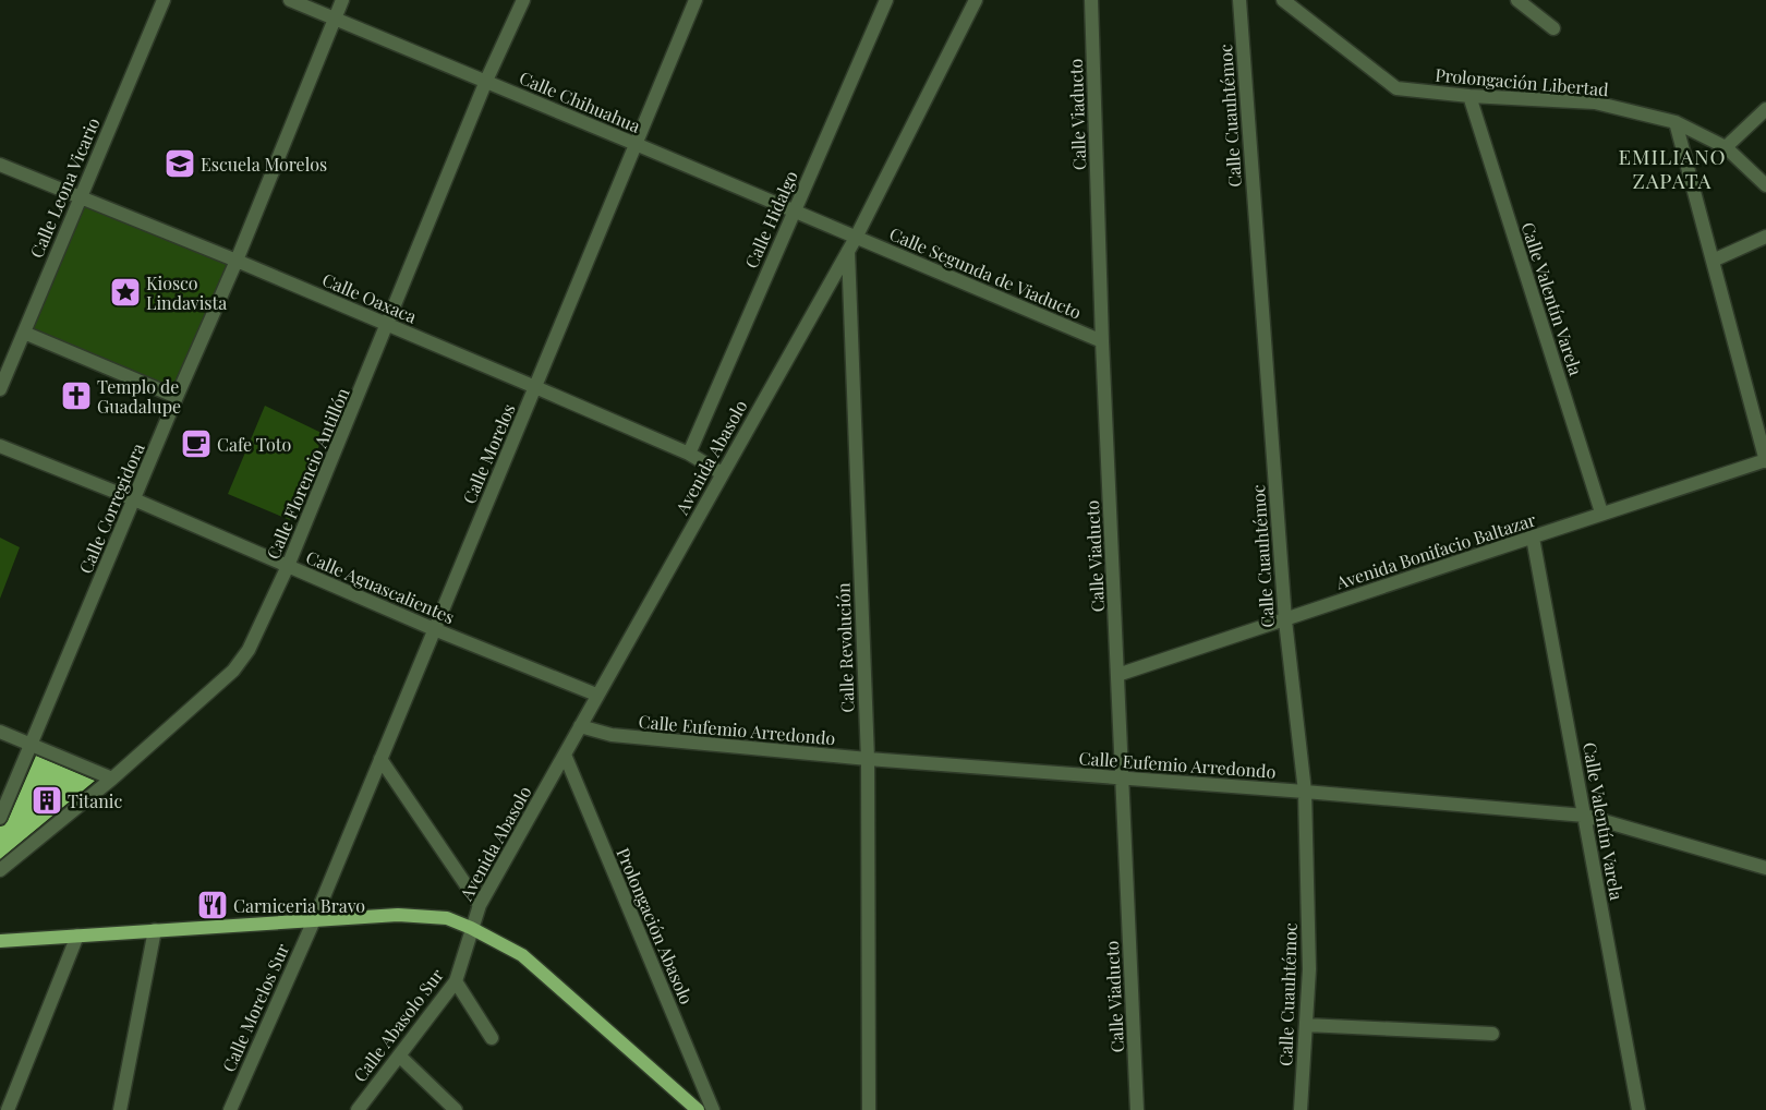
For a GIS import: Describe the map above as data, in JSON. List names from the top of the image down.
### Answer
{
  "streets": {
    "street": [
      "Prolongación Libertad",
      "Calle Chihuahua",
      "Calle Viaducto",
      "Calle Cuauhtémoc",
      "Calle Leona Vicario",
      "Calle Hidalgo",
      "Calle Segunda de Viaducto",
      "Calle Oaxaca",
      "Calle Valentín Varela",
      "Calle Morelos",
      "Avenida Abasolo",
      "Calle Florencio Antillón",
      "Calle Corregidora",
      "Avenida Bonifacio Baltazar",
      "Calle Aguascalientes",
      "Calle Revolución",
      "Calle Eufemio Arredondo",
      "Prolongación Abasolo",
      "Calle Morelos Sur",
      "Calle Abasolo Sur"
    ]
  },
  "crossings": [
    ["Prolongación Libertad", "Calle Valentín Varela"],
    ["Calle Chihuahua", "Calle Hidalgo"],
    ["Calle Chihuahua", "Calle Segunda de Viaducto"],
    ["Calle Chihuahua", "Calle Morelos"],
    ["Calle Chihuahua", "Avenida Abasolo"],
    ["Calle Chihuahua", "Calle Florencio Antillón"],
    ["Calle Chihuahua", "Calle Corregidora"],
    ["Calle Viaducto", "Calle Segunda de Viaducto"],
    ["Calle Viaducto", "Avenida Bonifacio Baltazar"],
    ["Calle Viaducto", "Calle Eufemio Arredondo"],
    ["Calle Cuauhtémoc", "Avenida Bonifacio Baltazar"],
    ["Calle Cuauhtémoc", "Calle Eufemio Arredondo"],
    ["Calle Leona Vicario", "Calle Oaxaca"],
    ["Calle Hidalgo", "Calle Oaxaca"],
    ["Calle Segunda de Viaducto", "Avenida Abasolo"],
    ["Calle Oaxaca", "Calle Morelos"],
    ["Calle Oaxaca", "Avenida Abasolo"],
    ["Calle Oaxaca", "Calle Florencio Antillón"],
    ["Calle Oaxaca", "Calle Corregidora"],
    ["Calle Valentín Varela", "Avenida Bonifacio Baltazar"],
    ["Calle Valentín Varela", "Calle Eufemio Arredondo"],
    ["Calle Morelos", "Calle Aguascalientes"],
    ["Calle Morelos", "Calle Morelos Sur"],
    ["Avenida Abasolo", "Calle Aguascalientes"],
    ["Avenida Abasolo", "Calle Revolución"],
    ["Avenida Abasolo", "Calle Eufemio Arredondo"],
    ["Avenida Abasolo", "Prolongación Abasolo"],
    ["Avenida Abasolo", "Calle Abasolo Sur"],
    ["Calle Florencio Antillón", "Calle Aguascalientes"],
    ["Calle Corregidora", "Calle Aguascalientes"],
    ["Calle Revolución", "Calle Eufemio Arredondo"]
  ],
  "districts": ["EMILIANO ZAPATA"],
  "places": {
    "school or university": ["Escuela Morelos"],
    "place": ["Kiosco Lindavista"],
    "church": ["Templo de Guadalupe"],
    "cafe": ["Cafe Toto"],
    "building": ["Titanic"],
    "restaurant": ["Carniceria Bravo"]
  }
}
